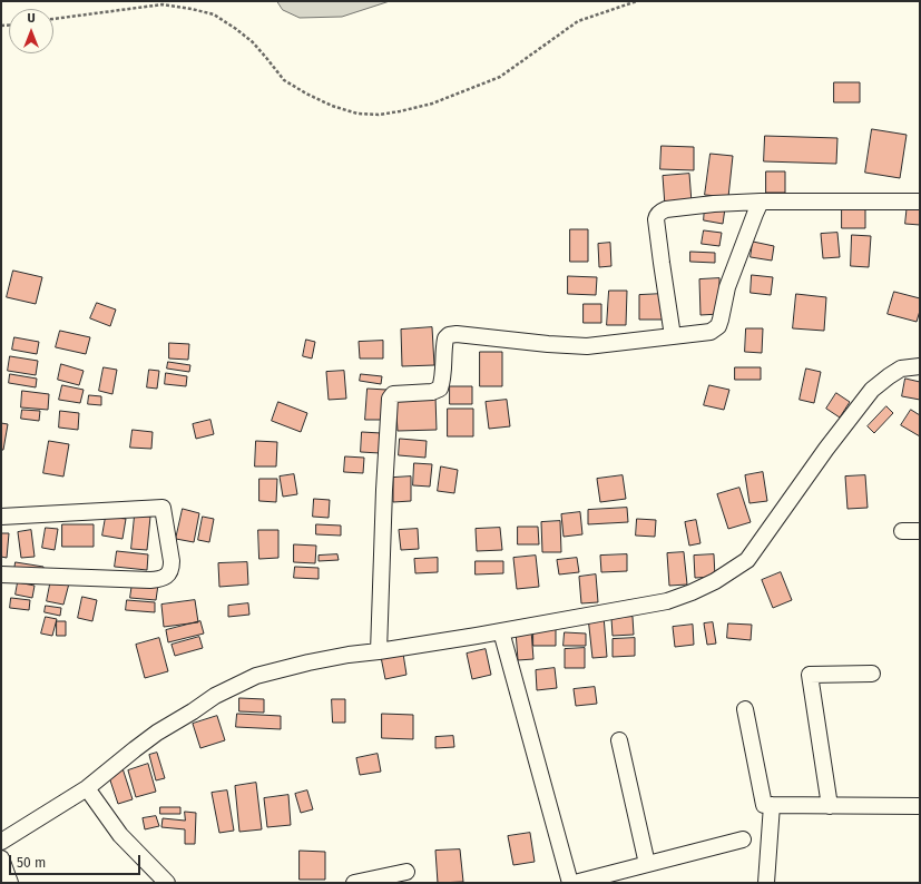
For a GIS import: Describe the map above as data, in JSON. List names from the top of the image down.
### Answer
{
  "scale_bar": "50 m",
  "north": "top"
}
